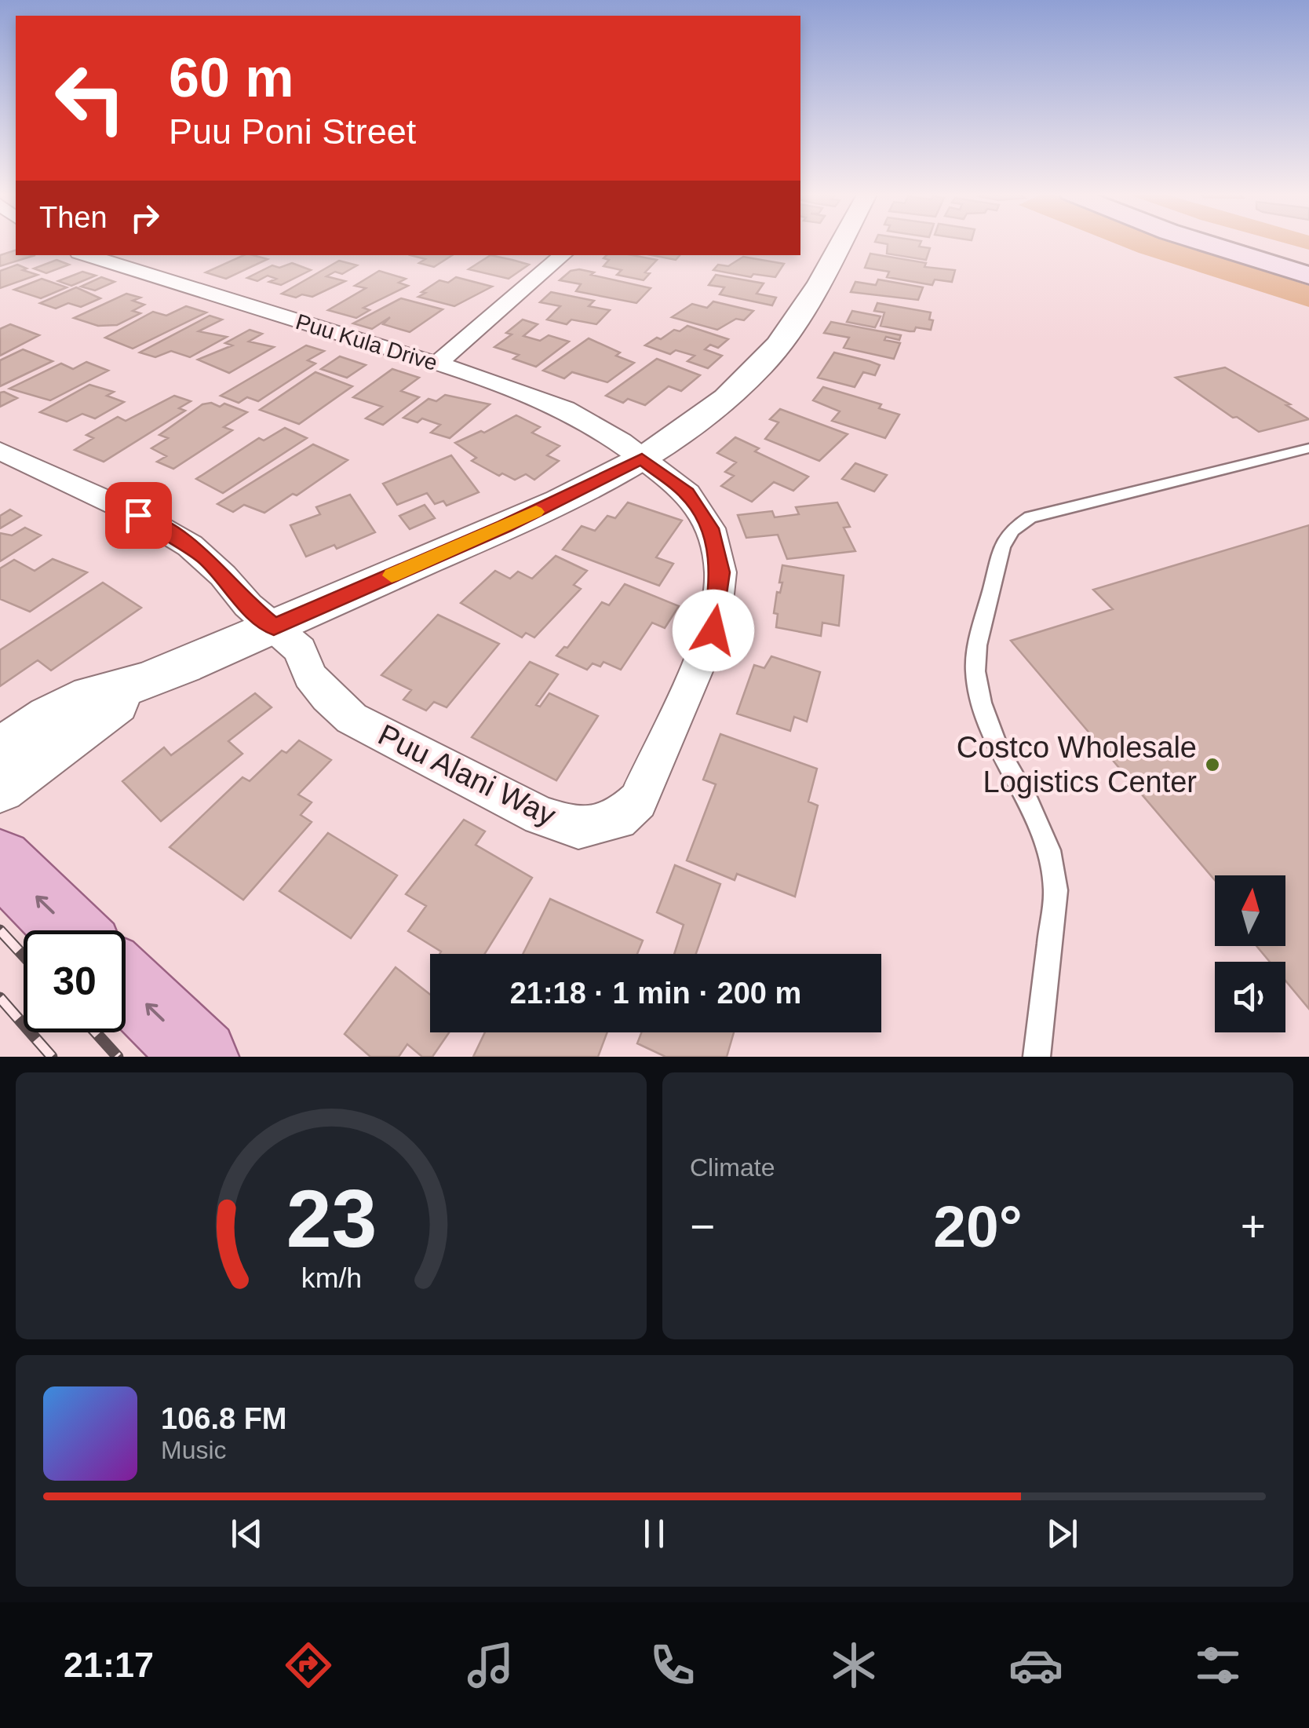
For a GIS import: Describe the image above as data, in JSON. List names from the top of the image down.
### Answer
{
  "streets": {
    "street": ["Puu Kula Drive", "Puu Alani Way"]
  },
  "crossings": [
    ["Puu Kula Drive", "Puu Alani Way"]
  ],
  "places": ["Costco Wholesale Logistics Center"],
  "north": "top",
  "page": {
    "turn": ["60 m", "Puu Poni Street"],
    "then": "Then",
    "limit": "30",
    "trip": "21:18 · 1 min · 200 m",
    "tile": "Climate",
    "heat": ["−", "20°", "+"],
    "song": ["106.8 FM", "Music"],
    "tabs": "21:17",
    "gauge": ["23", "km/h"]
  }
}
